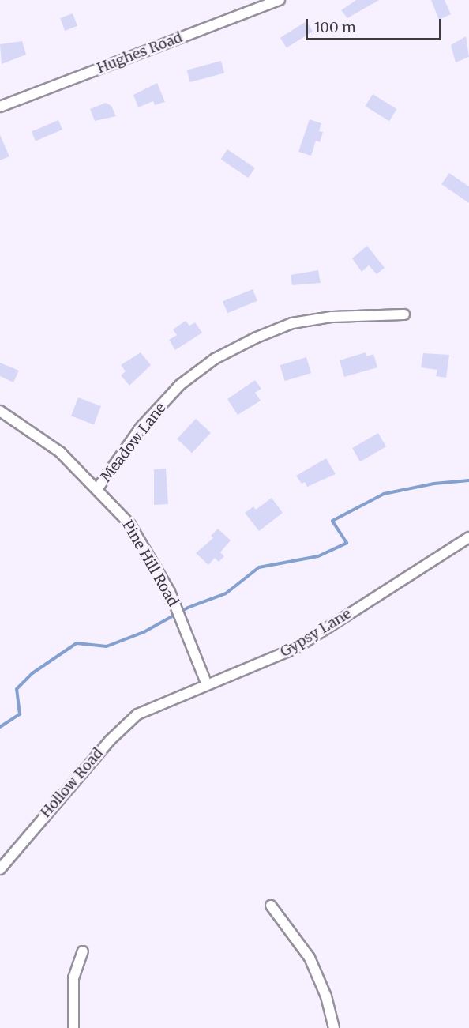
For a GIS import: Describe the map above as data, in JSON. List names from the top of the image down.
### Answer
{
  "streets": {
    "street": [
      "Hughes Road",
      "Meadow Lane",
      "Pine Hill Road",
      "Gypsy Lane",
      "Hollow Road"
    ]
  },
  "crossings": [
    ["Meadow Lane", "Pine Hill Road"],
    ["Pine Hill Road", "Gypsy Lane"],
    ["Gypsy Lane", "Hollow Road"]
  ],
  "scale_bar": "100 m"
}
